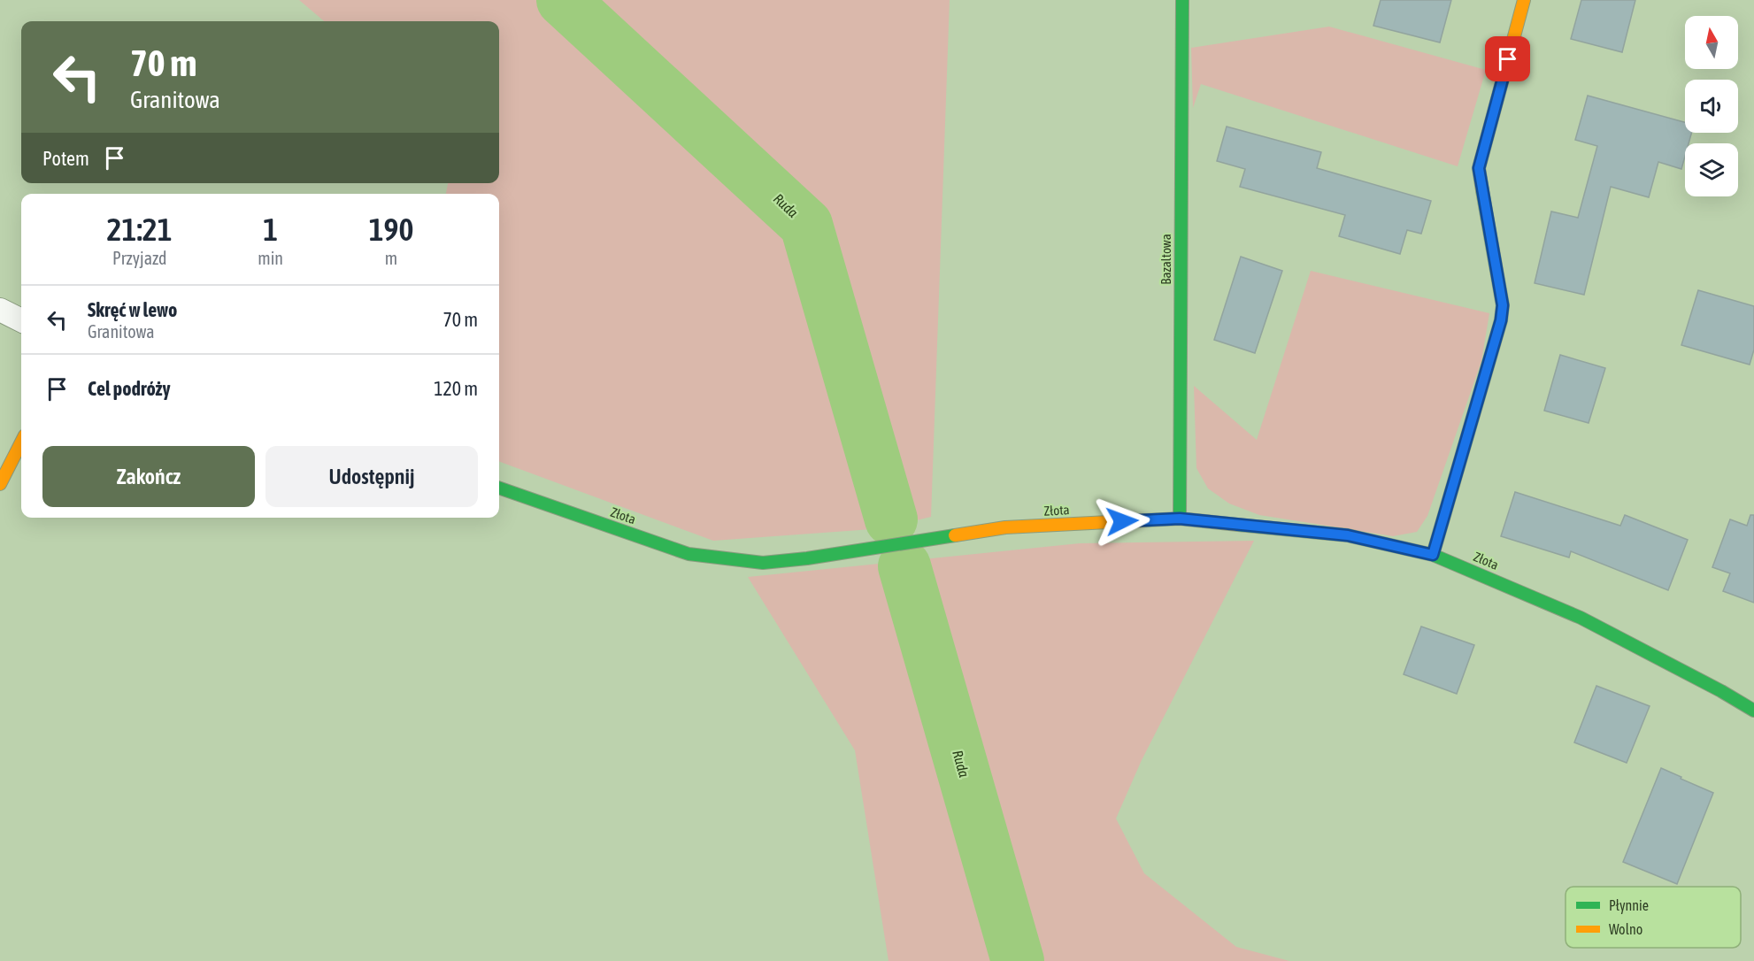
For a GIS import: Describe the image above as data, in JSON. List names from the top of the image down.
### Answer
{
  "streets": {
    "street": ["Bazaltowa", "Złota"]
  },
  "crossings": [
    ["Bazaltowa", "Złota"]
  ],
  "water": ["Ruda"],
  "legend": ["Płynnie", "Wolno"],
  "north": "top",
  "page": {
    "turn": ["70 m", "Granitowa"],
    "then": "Potem",
    "eta": [
      "21:21",
      "Przyjazd",
      "1",
      "min",
      "190",
      "m"
    ],
    "list": [
      {
        "name": "Skręć w lewo",
        "note": "Granitowa",
        "value": "70 m"
      },
      {
        "name": "Cel podróży",
        "value": "120 m"
      }
    ],
    "buttons": ["Zakończ", "Udostępnij"]
  }
}
